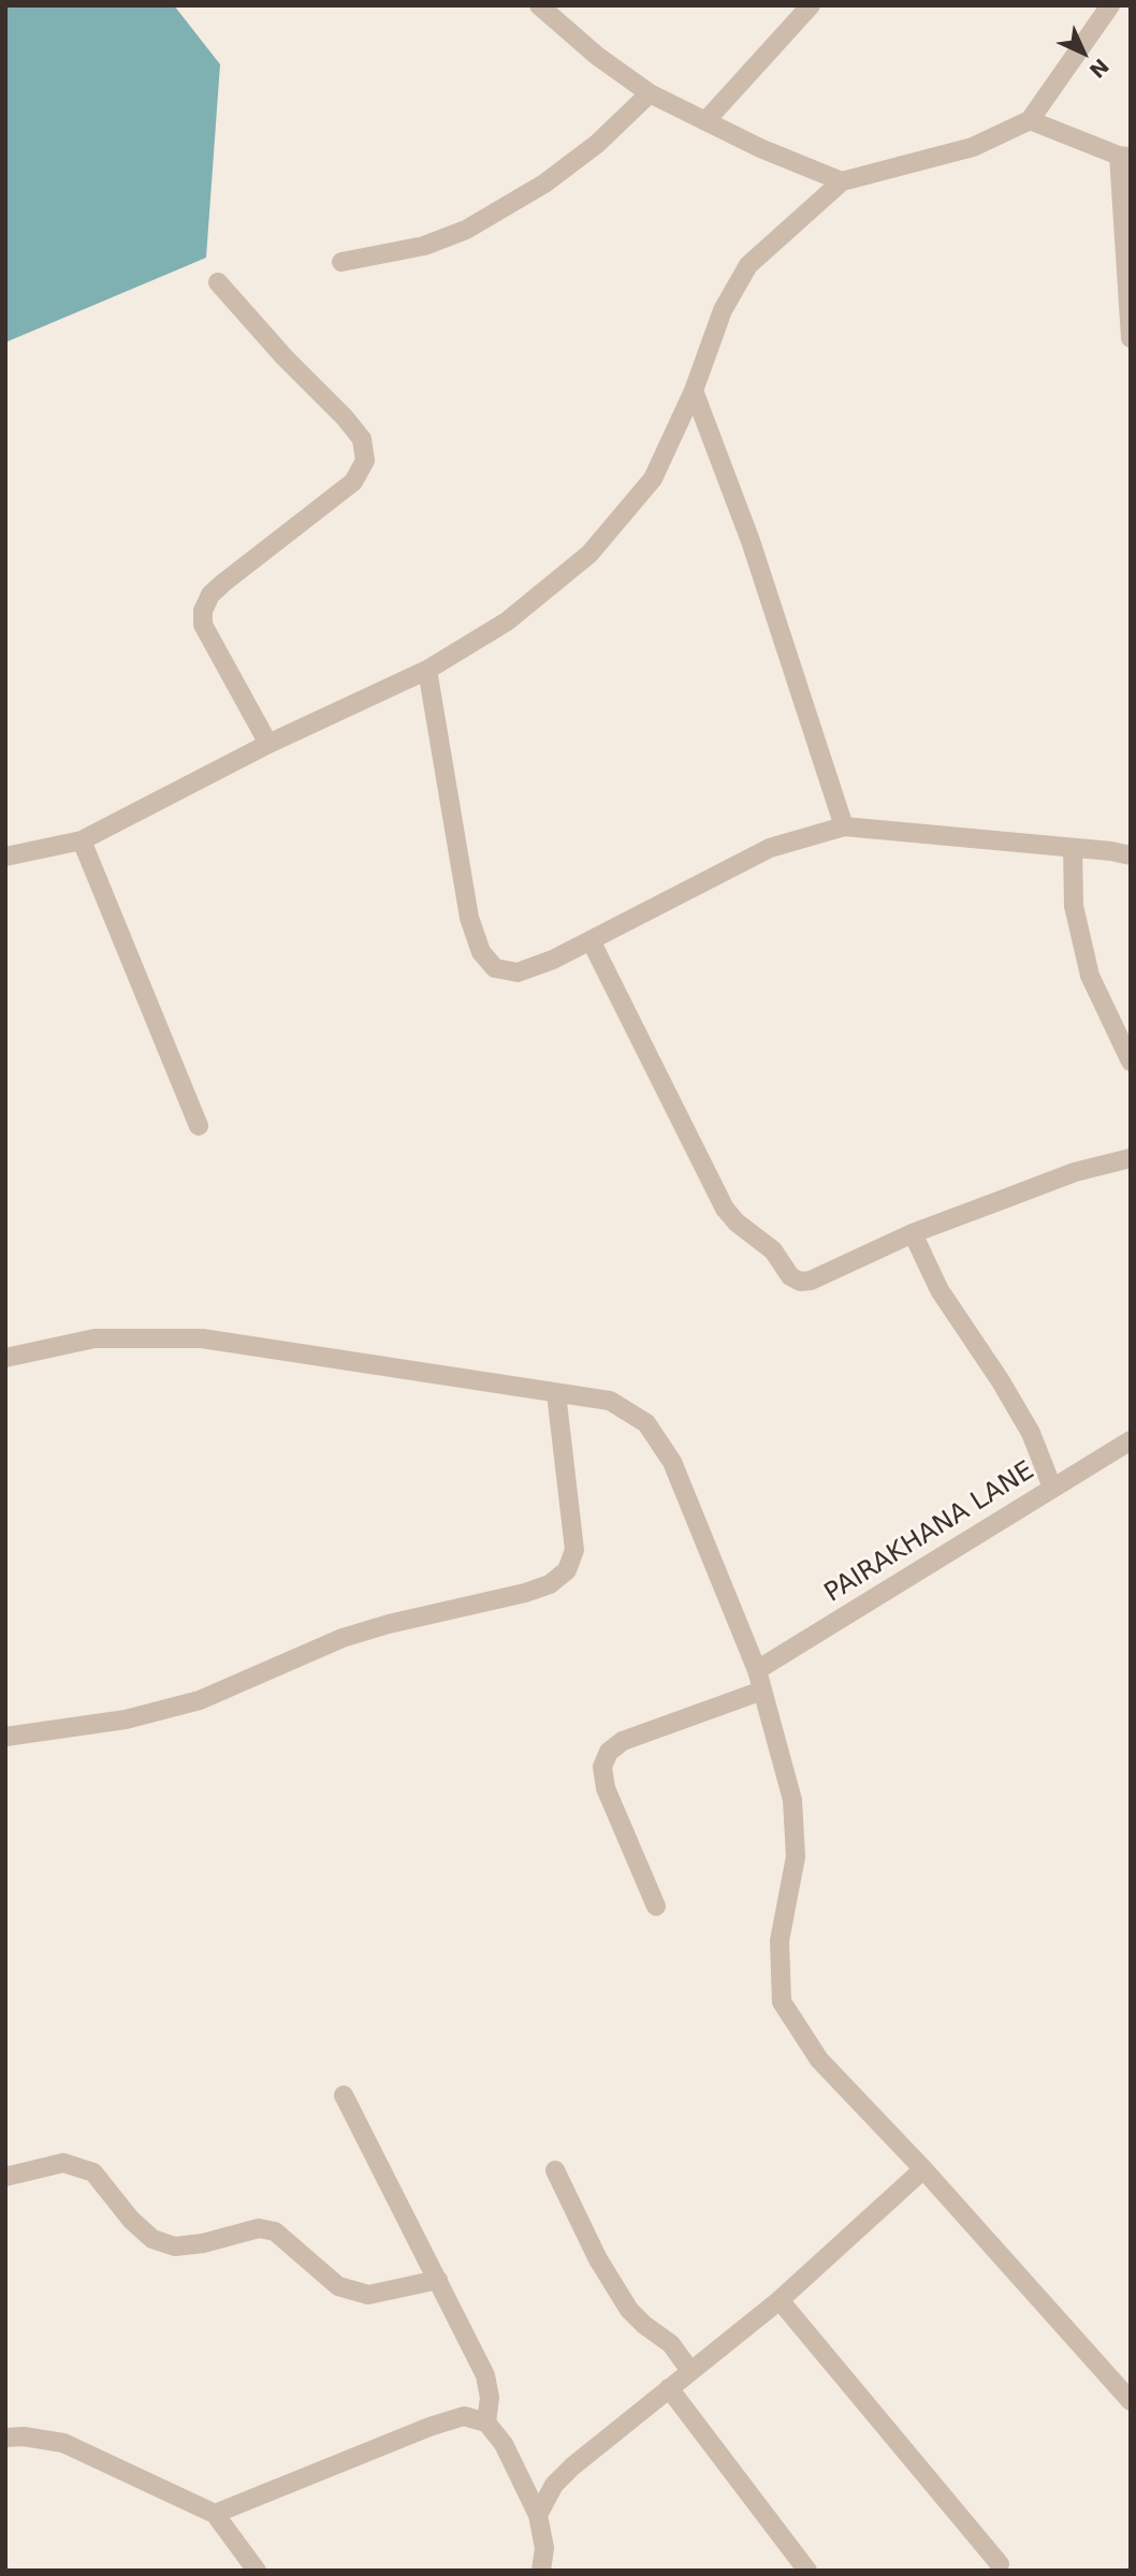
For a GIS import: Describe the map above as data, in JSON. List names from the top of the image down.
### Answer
{
  "streets": {
    "street": ["PAIRAKHANA LANE"]
  },
  "north": "bottom right"
}
